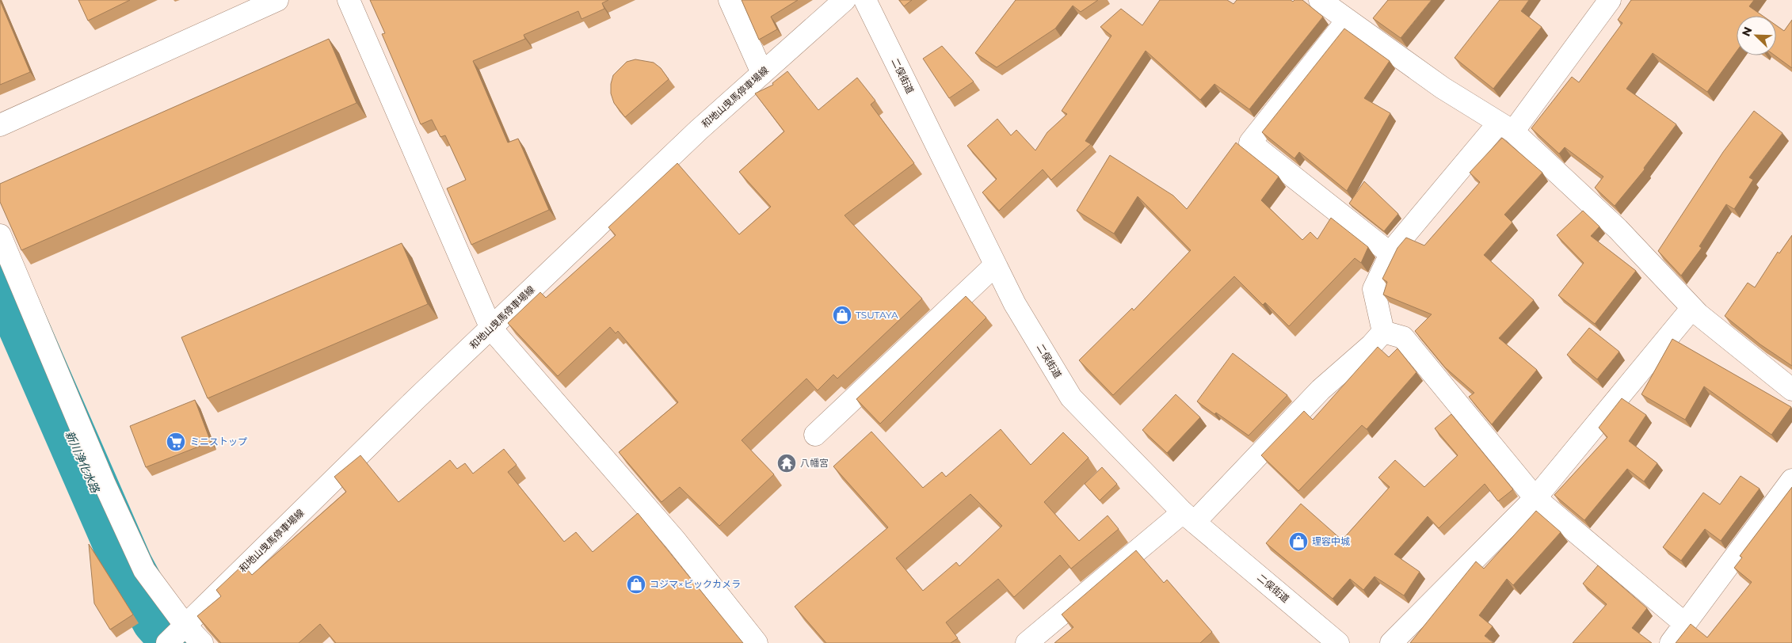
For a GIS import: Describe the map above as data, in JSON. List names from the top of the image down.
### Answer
{
  "streets": {
    "street": ["二俣街道", "和地山曳馬停車場線"]
  },
  "water": ["新川浄化水路"],
  "places": {
    "shop": ["TSUTAYA", "理容中城", "コジマ×ビックカメラ"],
    "supermarket": ["ミニストップ"],
    "temple": ["八幡宮"]
  },
  "north": "top left"
}
